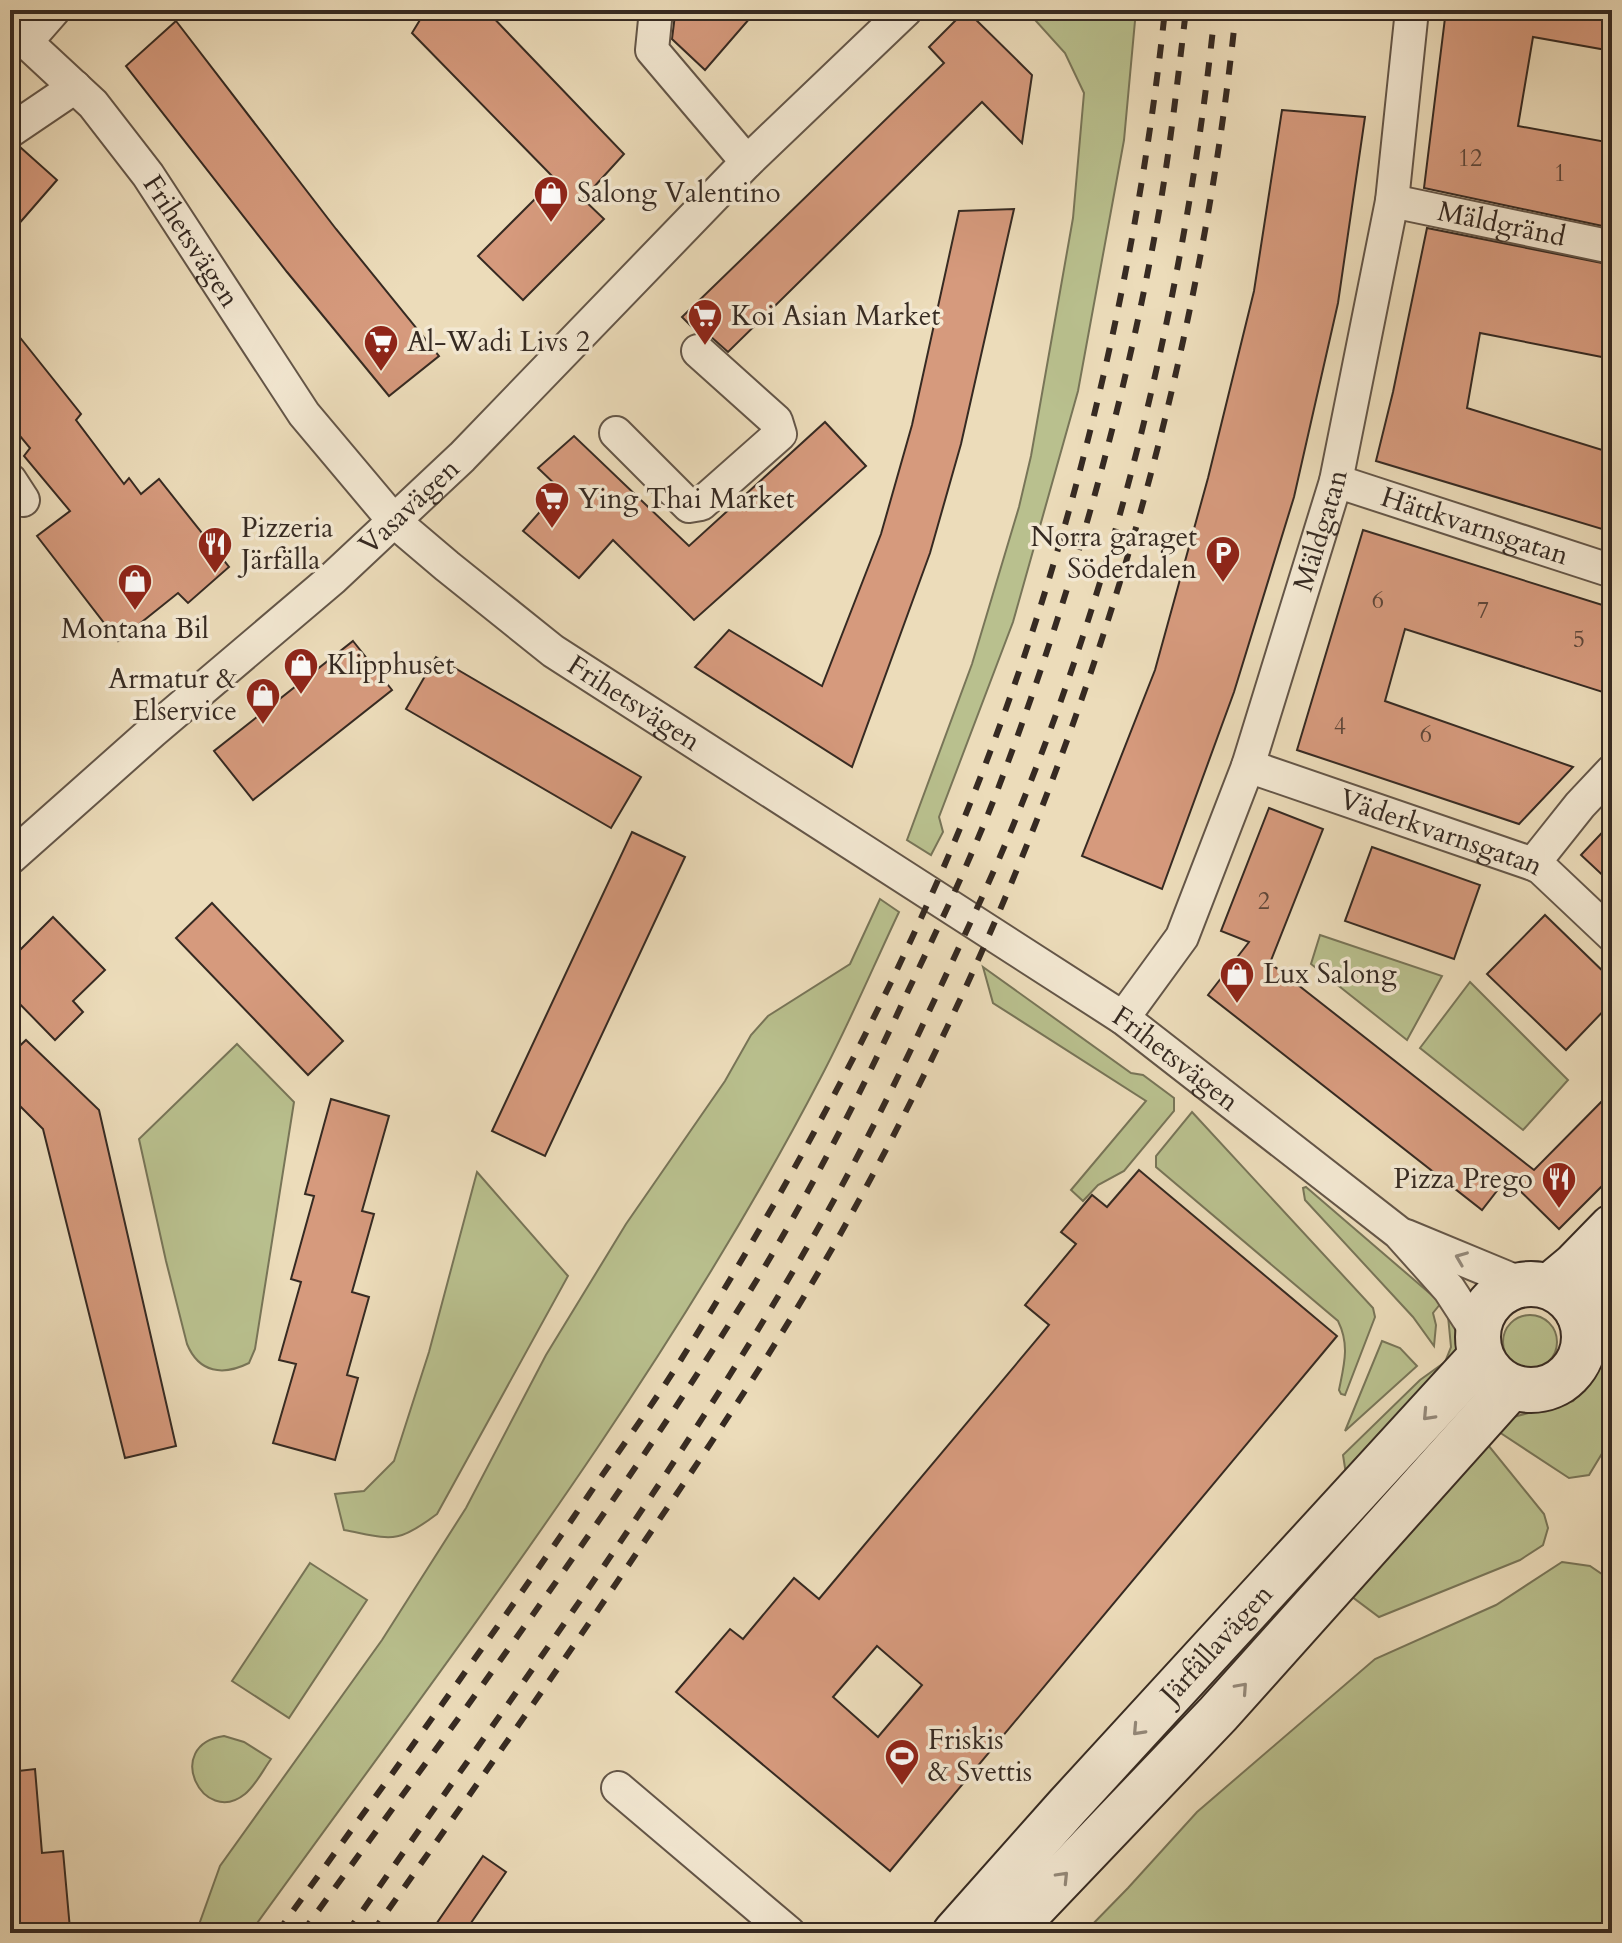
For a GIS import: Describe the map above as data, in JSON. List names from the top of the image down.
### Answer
{
  "streets": {
    "street": [
      "Mäldgränd",
      "Frihetsvägen",
      "Vasavägen",
      "Hättkvarnsgatan",
      "Mäldgatan",
      "Väderkvarnsgatan",
      "Järfällavägen"
    ]
  },
  "crossings": [
    ["Mäldgränd", "Mäldgatan"],
    ["Frihetsvägen", "Vasavägen"],
    ["Frihetsvägen", "Mäldgatan"],
    ["Frihetsvägen", "Järfällavägen"],
    ["Hättkvarnsgatan", "Mäldgatan"],
    ["Mäldgatan", "Väderkvarnsgatan"]
  ],
  "places": {
    "shop": [
      "Salong Valentino",
      "Montana Bil",
      "Klipphuset",
      "Armatur & Elservice",
      "Lux Salong"
    ],
    "supermarket": ["Koi Asian Market", "Al-Wadi Livs 2", "Ying Thai Market"],
    "restaurant": ["Pizzeria Järfälla", "Pizza Prego"],
    "parking": ["Norra garaget Söderdalen"],
    "sports": ["Friskis & Svettis"]
  },
  "house_numbers": [
    "12",
    "1",
    "6",
    "7",
    "5",
    "4",
    "6",
    "2"
  ]
}
